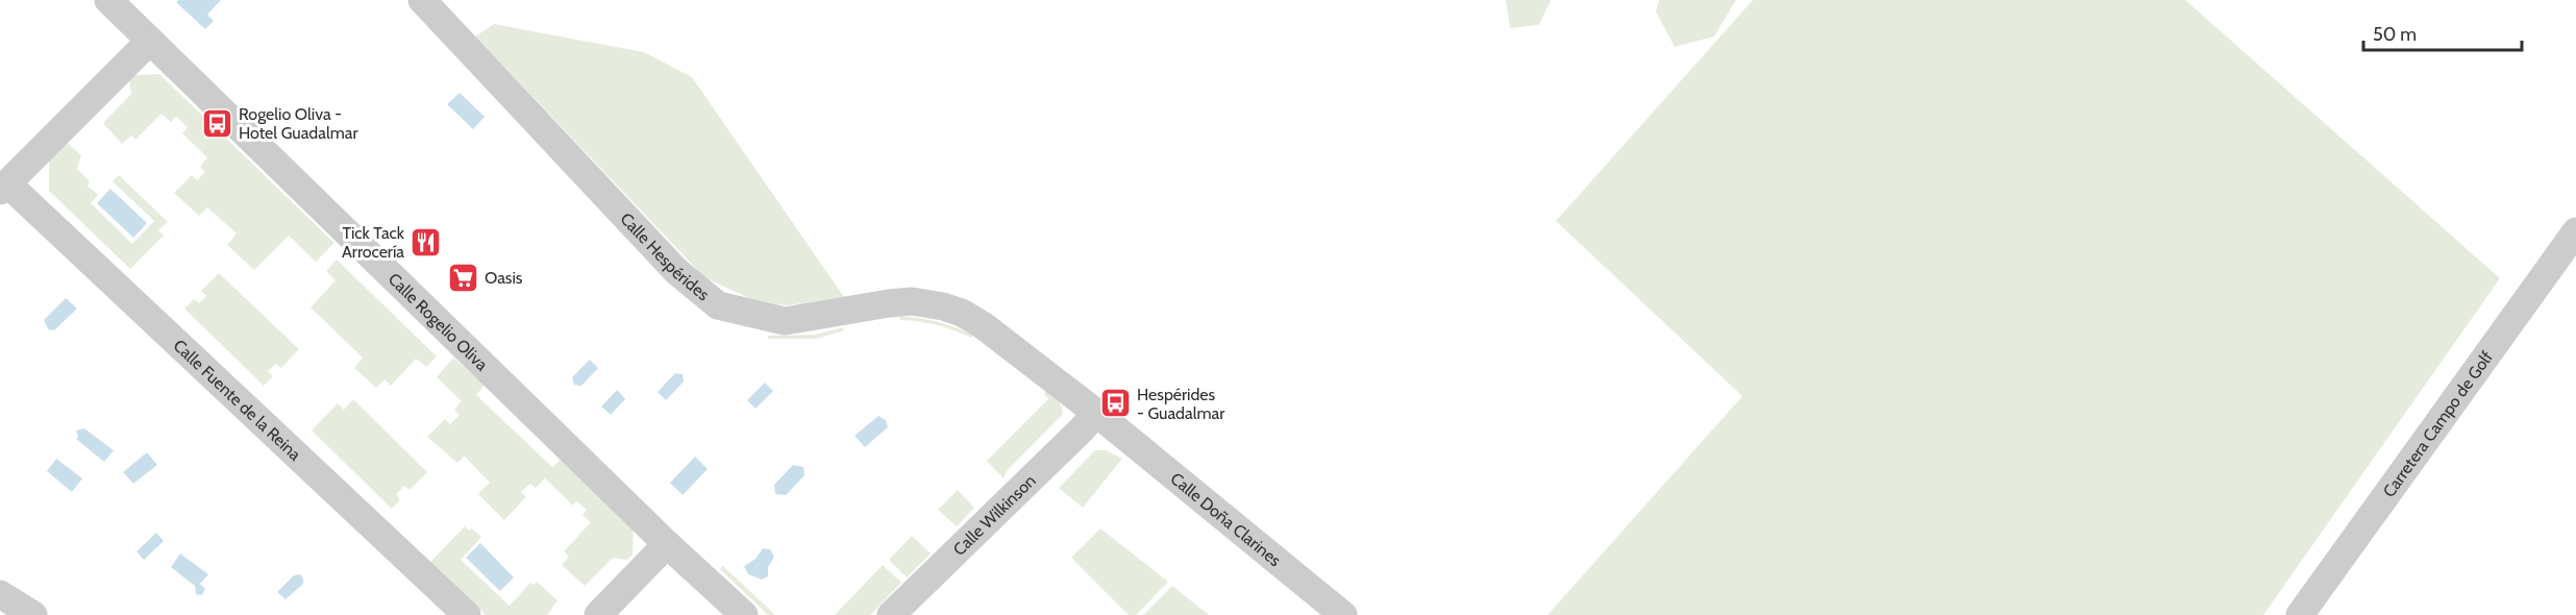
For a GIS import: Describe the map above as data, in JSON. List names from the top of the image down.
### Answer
{
  "streets": {
    "street": [
      "Calle Hespérides",
      "Calle Rogelio Oliva",
      "Calle Fuente de la Reina",
      "Carretera Campo de Golf",
      "Calle Wilkinson",
      "Calle Doña Clarines"
    ]
  },
  "crossings": [
    ["Calle Hespérides", "Calle Wilkinson"],
    ["Calle Hespérides", "Calle Doña Clarines"],
    ["Calle Wilkinson", "Calle Doña Clarines"]
  ],
  "places": {
    "bus stop": ["Rogelio Oliva - Hotel Guadalmar", "Hespérides - Guadalmar"],
    "restaurant": ["Tick Tack Arrocería"],
    "supermarket": ["Oasis"]
  },
  "scale_bar": "50 m"
}
